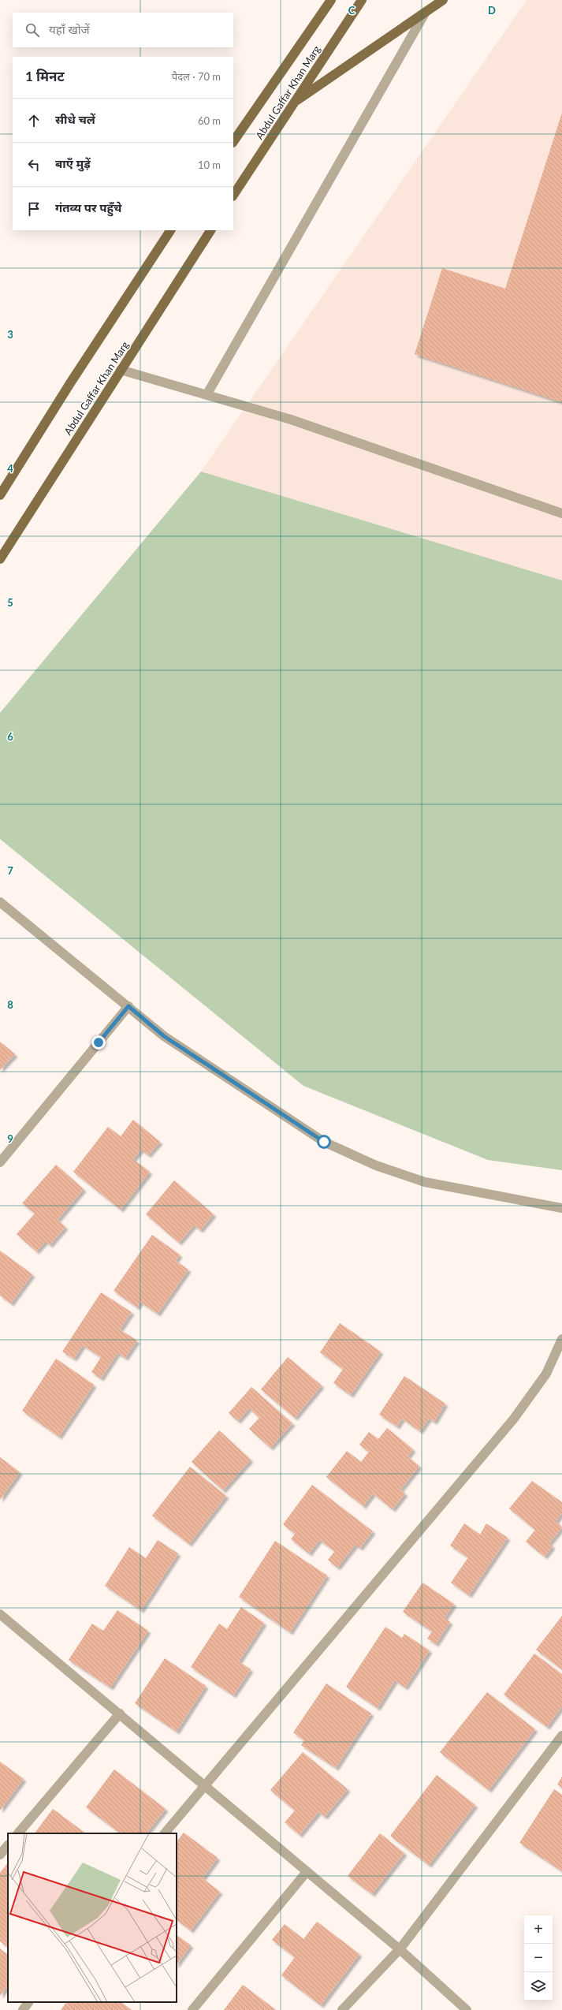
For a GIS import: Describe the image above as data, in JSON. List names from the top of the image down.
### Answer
{
  "streets": {
    "main road": ["Abdul Gaffar Khan Marg"]
  },
  "page": {
    "search": "यहाँ खोजें",
    "heading": ["1 मिनट", "पैदल · 70 m"],
    "list": [
      ["सीधे चलें", "60 m"],
      ["बाएँ मुड़ें", "10 m"],
      "गंतव्य पर पहुँचे"
    ],
    "map_buttons": ["+", "−"]
  },
  "grid": {
    "columns": ["C", "D"],
    "rows": [
      "3",
      "4",
      "5",
      "6",
      "7",
      "8",
      "9"
    ]
  }
}
